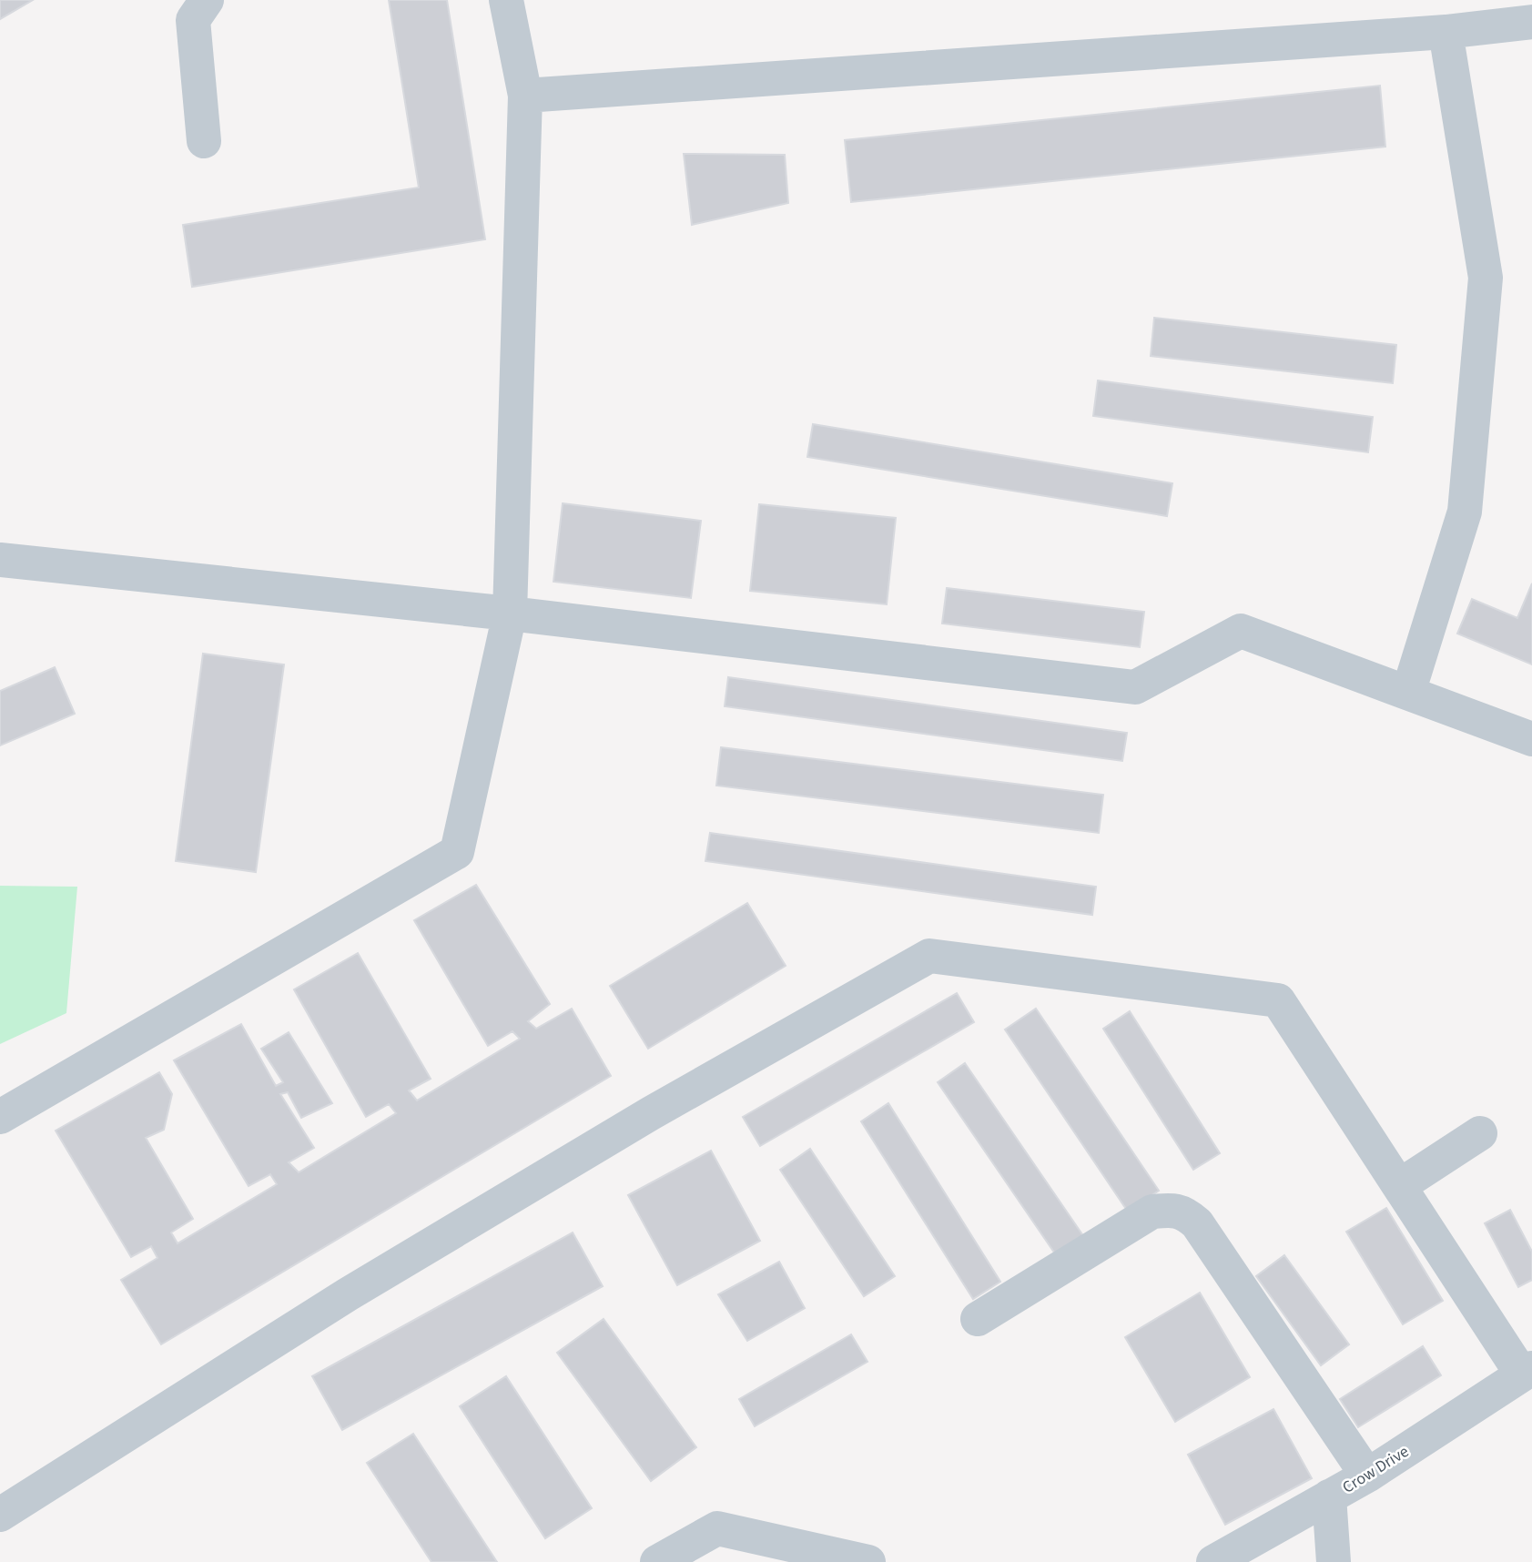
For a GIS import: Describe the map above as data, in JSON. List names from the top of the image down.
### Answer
{
  "streets": {
    "lane": ["Crow Drive"]
  }
}
